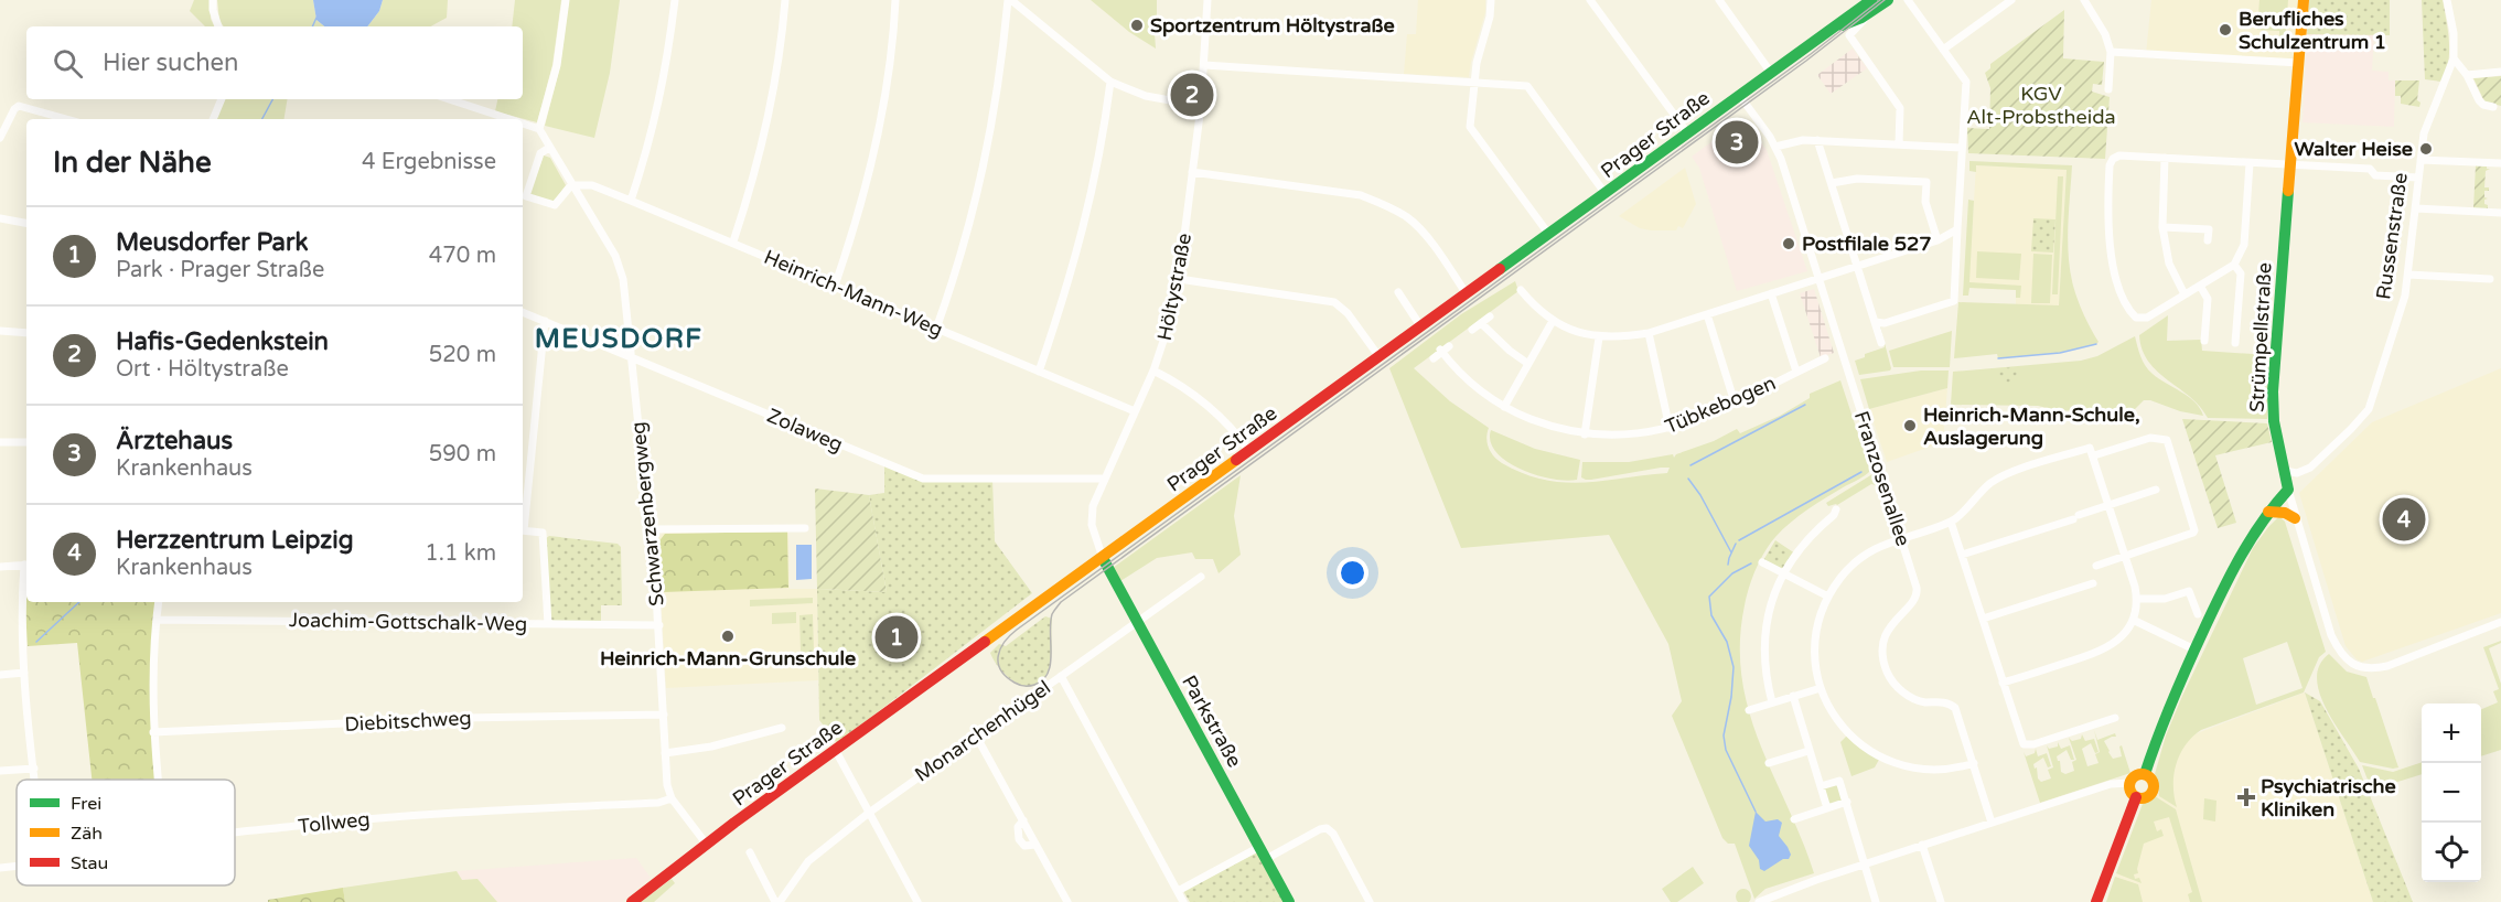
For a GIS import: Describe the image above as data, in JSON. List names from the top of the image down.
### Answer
{
  "streets": {
    "main road": ["Prager Straße", "Strümpellstraße", "Parkstraße"],
    "street": [
      "Russenstraße",
      "Höltystraße",
      "Heinrich-Mann-Weg",
      "Tübkebogen",
      "Zolaweg",
      "Franzosenallee",
      "Schwarzenbergweg",
      "Joachim-Gottschalk-Weg",
      "Diebitschweg",
      "Monarchenhügel",
      "Tollweg"
    ]
  },
  "crossings": [
    ["Prager Straße", "Höltystraße"],
    ["Prager Straße", "Franzosenallee"],
    ["Prager Straße", "Schwarzenbergweg"],
    ["Prager Straße", "Parkstraße"],
    ["Russenstraße", "Strümpellstraße"],
    ["Höltystraße", "Heinrich-Mann-Weg"],
    ["Höltystraße", "Zolaweg"],
    ["Höltystraße", "Parkstraße"],
    ["Heinrich-Mann-Weg", "Schwarzenbergweg"],
    ["Zolaweg", "Schwarzenbergweg"],
    ["Schwarzenbergweg", "Joachim-Gottschalk-Weg"],
    ["Schwarzenbergweg", "Diebitschweg"],
    ["Schwarzenbergweg", "Tollweg"],
    ["Parkstraße", "Monarchenhügel"]
  ],
  "districts": ["MEUSDORF"],
  "parks": ["KGV Alt-Probstheida"],
  "places": {
    "other": [
      "Sportzentrum Höltystraße",
      "Berufliches Schulzentrum 1",
      "Walter Heise",
      "Postfilale 527",
      "Heinrich-Mann-Schule, Auslagerung",
      "Heinrich-Mann-Grunschule"
    ],
    "health": ["Psychiatrische Kliniken"]
  },
  "legend": ["Frei", "Zäh", "Stau"],
  "page": {
    "search": "Hier suchen",
    "pins": [
      "2",
      "3",
      "4",
      "1"
    ],
    "heading": ["In der Nähe", "4 Ergebnisse"],
    "list": [
      {
        "mark": "1",
        "name": "Meusdorfer Park",
        "note": "Park · Prager Straße",
        "value": "470 m"
      },
      {
        "mark": "2",
        "name": "Hafis-Gedenkstein",
        "note": "Ort · Höltystraße",
        "value": "520 m"
      },
      {
        "mark": "3",
        "name": "Ärztehaus",
        "note": "Krankenhaus",
        "value": "590 m"
      },
      {
        "mark": "4",
        "name": "Herzzentrum Leipzig",
        "note": "Krankenhaus",
        "value": "1.1 km"
      }
    ],
    "map_buttons": ["+", "−"]
  }
}
